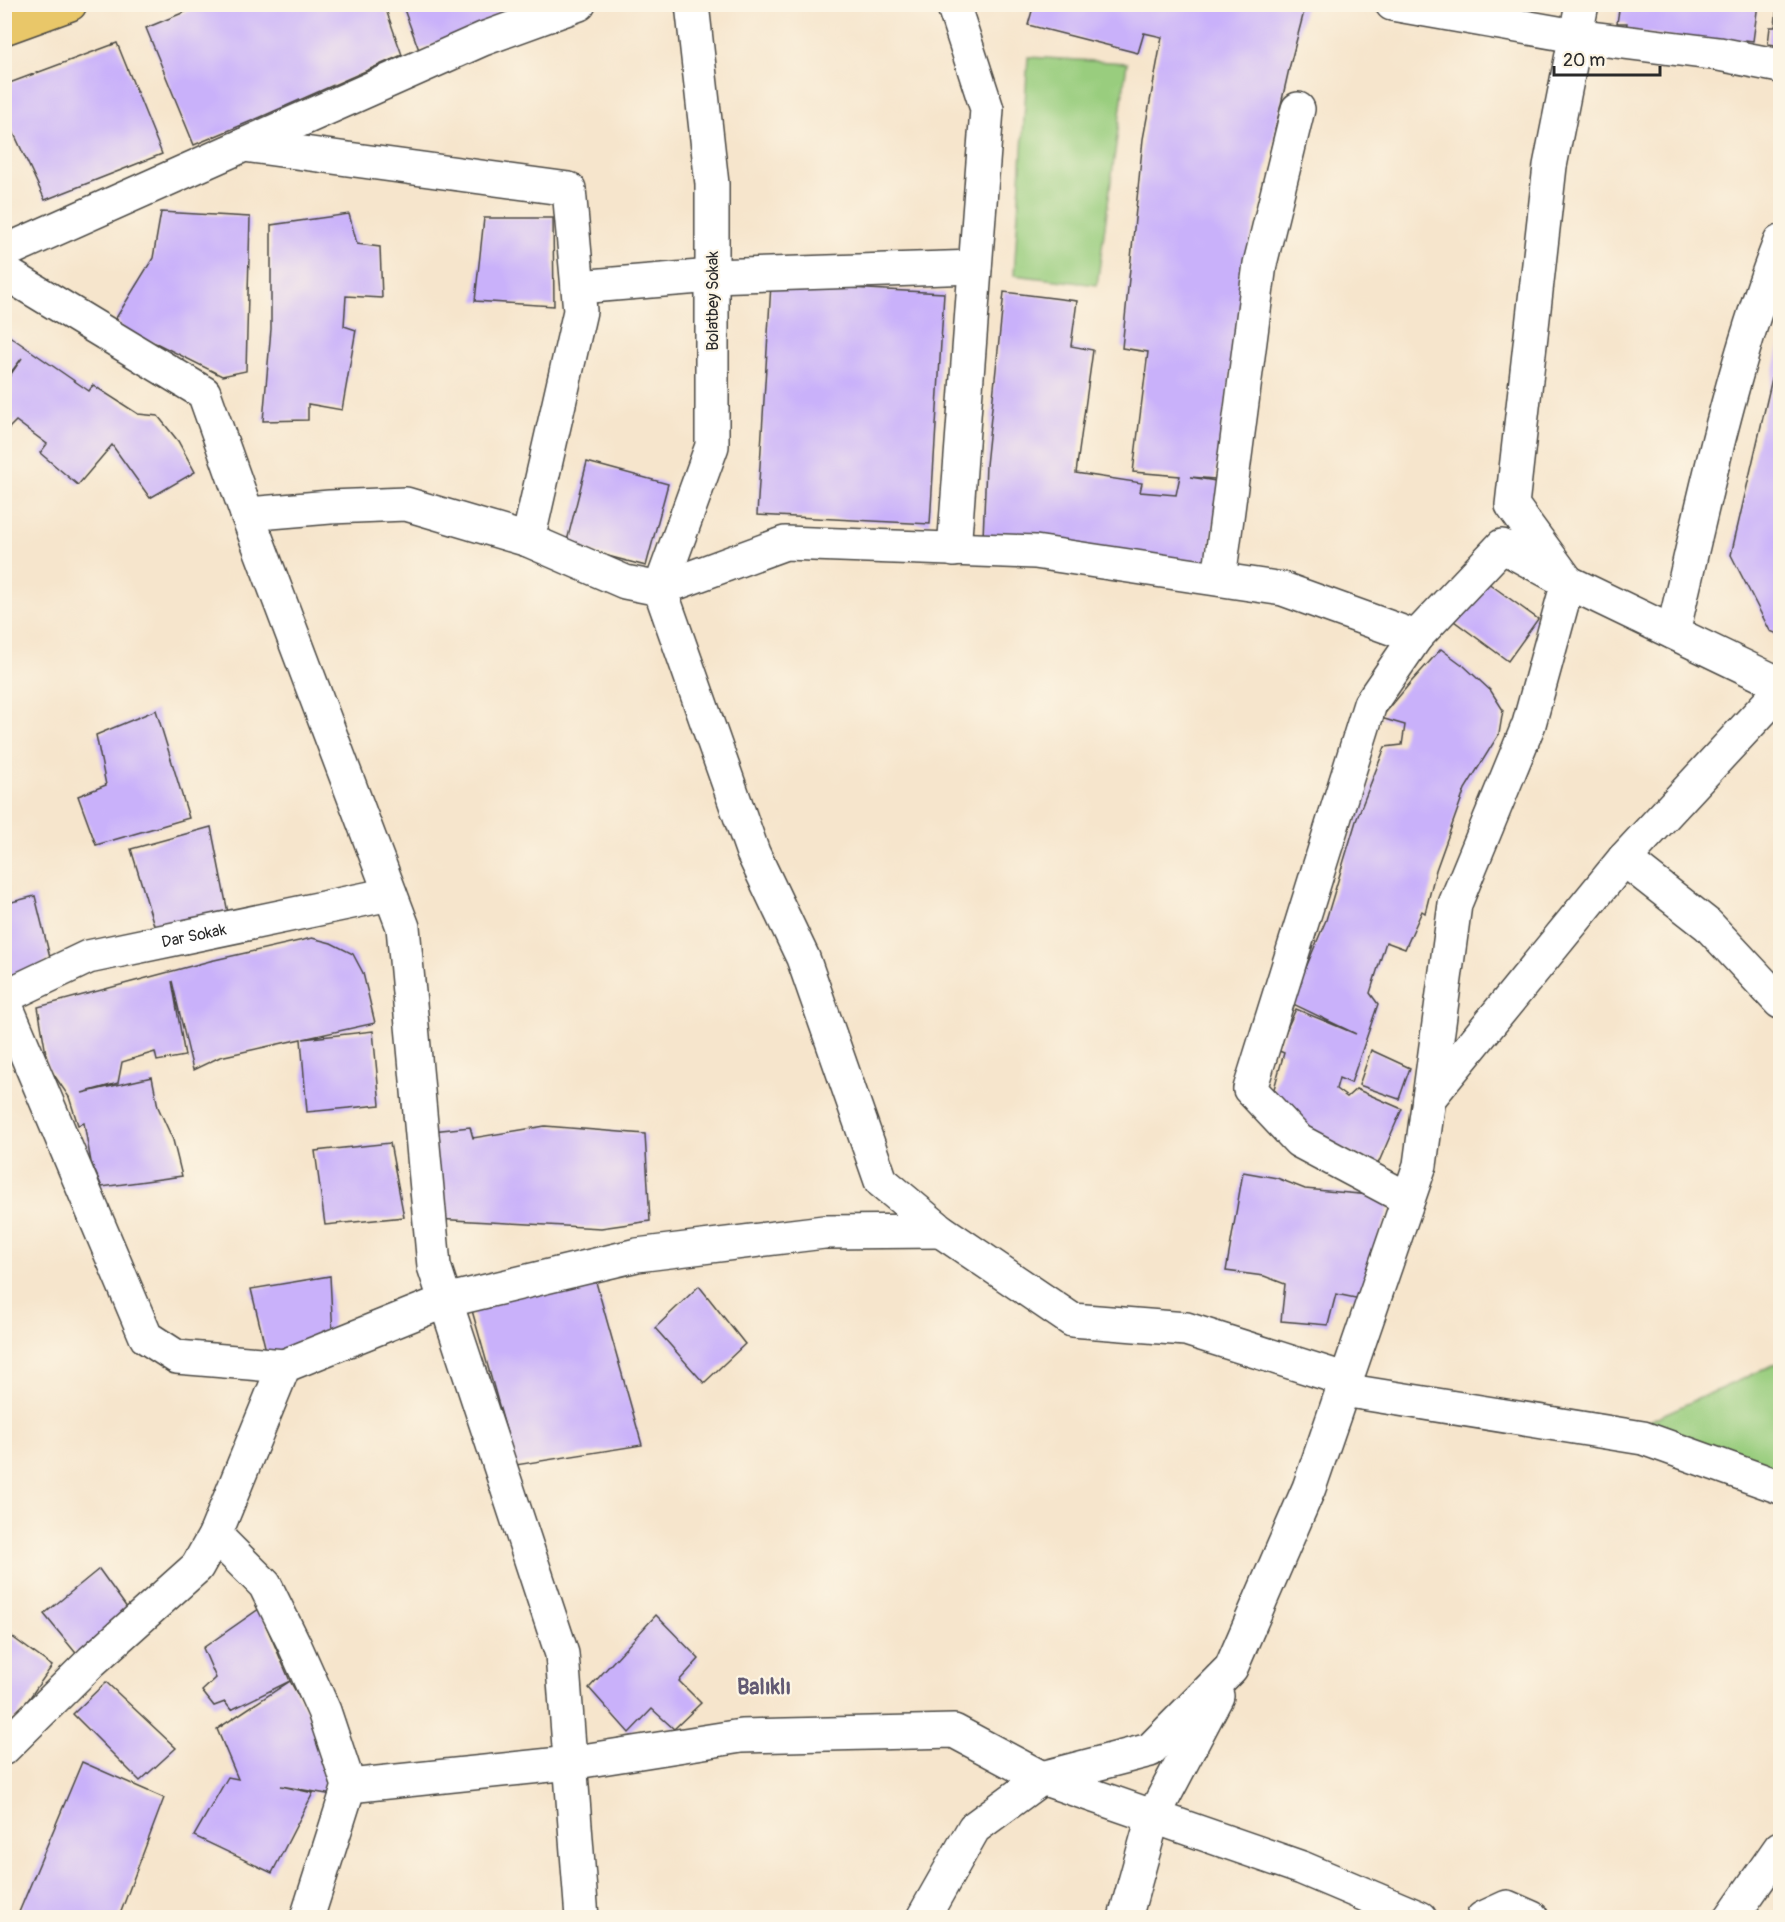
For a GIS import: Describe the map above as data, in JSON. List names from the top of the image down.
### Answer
{
  "streets": {
    "street": ["Bolatbey Sokak", "Dar Sokak"]
  },
  "districts": ["Balıklı"],
  "scale_bar": "20 m"
}
